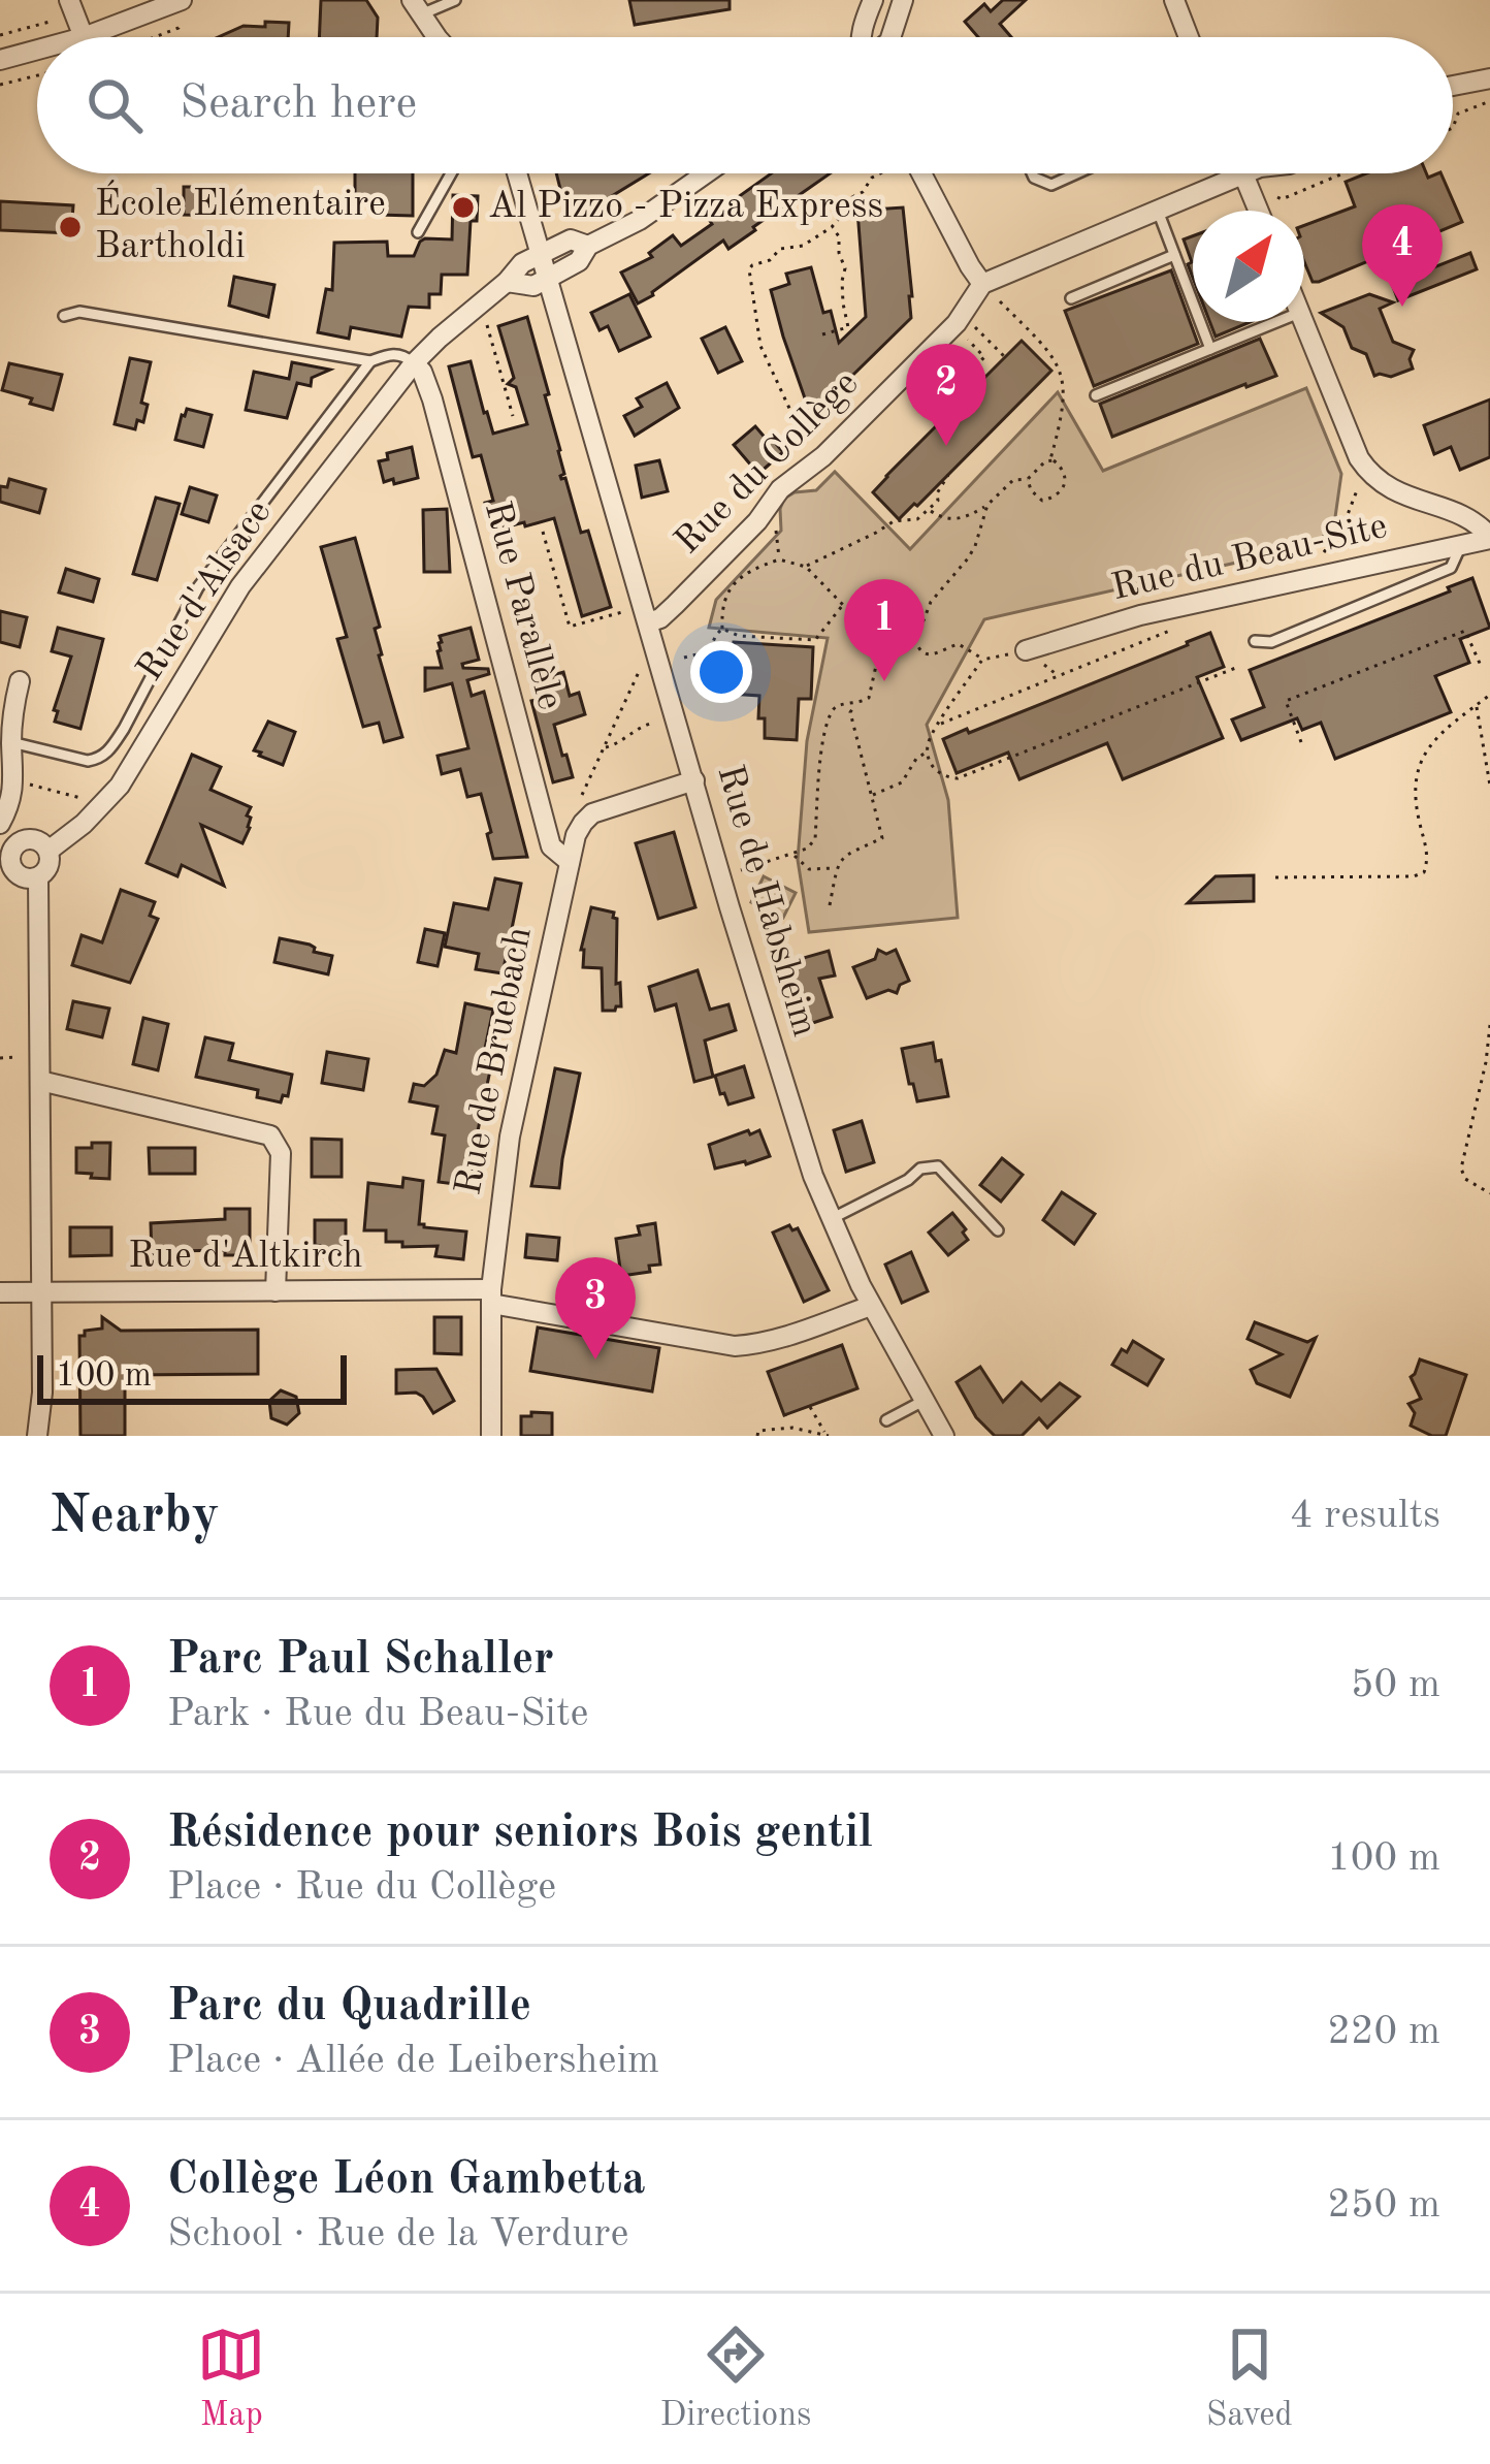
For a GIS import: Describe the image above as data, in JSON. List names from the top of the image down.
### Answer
{
  "streets": {
    "street": [
      "Rue du Collège",
      "Rue du Beau-Site",
      "Rue d'Alsace",
      "Rue Parallèle",
      "Rue de Habsheim",
      "Rue de Bruebach",
      "Rue d'Altkirch"
    ]
  },
  "crossings": [
    ["Rue du Collège", "Rue de Habsheim"],
    ["Rue d'Alsace", "Rue Parallèle"],
    ["Rue d'Alsace", "Rue de Habsheim"],
    ["Rue Parallèle", "Rue de Bruebach"],
    ["Rue de Habsheim", "Rue de Bruebach"],
    ["Rue de Habsheim", "Rue d'Altkirch"],
    ["Rue de Bruebach", "Rue d'Altkirch"]
  ],
  "places": ["Al Pizzo - Pizza Express", "École Elémentaire Bartholdi"],
  "scale_bar": "100 m",
  "north": "top right",
  "page": {
    "search": "Search here",
    "pins": [
      "4",
      "2",
      "1",
      "3"
    ],
    "scale": "100 m",
    "heading": ["Nearby", "4 results"],
    "list": [
      {
        "mark": "1",
        "name": "Parc Paul Schaller",
        "note": "Park · Rue du Beau-Site",
        "value": "50 m"
      },
      {
        "mark": "2",
        "name": "Résidence pour seniors Bois gentil",
        "note": "Place · Rue du Collège",
        "value": "100 m"
      },
      {
        "mark": "3",
        "name": "Parc du Quadrille",
        "note": "Place · Allée de Leibersheim",
        "value": "220 m"
      },
      {
        "mark": "4",
        "name": "Collège Léon Gambetta",
        "note": "School · Rue de la Verdure",
        "value": "250 m"
      }
    ],
    "nav": ["Map", "Directions", "Saved"]
  }
}
